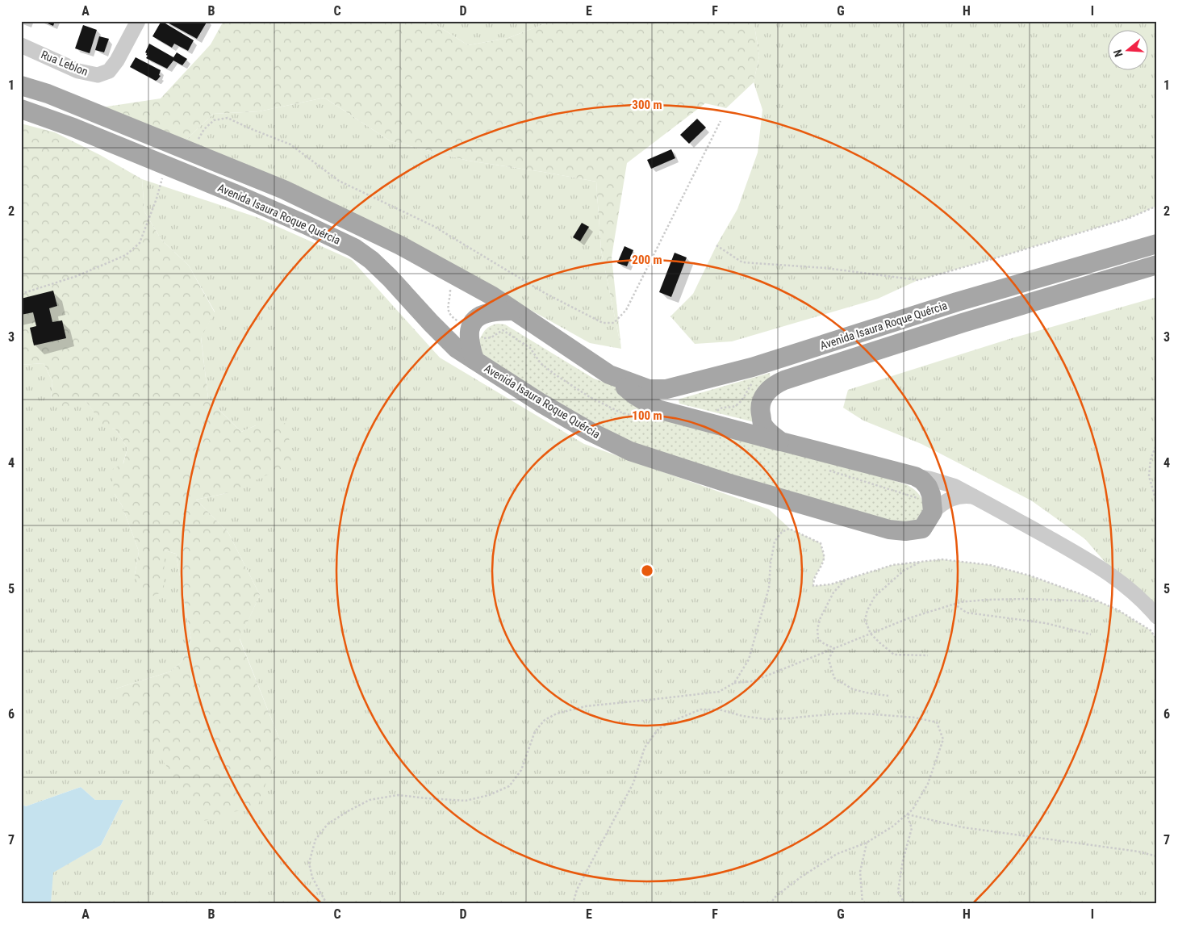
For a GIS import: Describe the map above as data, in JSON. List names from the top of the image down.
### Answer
{
  "streets": {
    "main road": ["Avenida Isaura Roque Quércia"],
    "street": ["Rua Leblon"]
  },
  "north": "left",
  "grid": {
    "columns": [
      "A",
      "B",
      "C",
      "D",
      "E",
      "F",
      "G",
      "H",
      "I"
    ],
    "rows": [
      "1",
      "2",
      "3",
      "4",
      "5",
      "6",
      "7"
    ]
  },
  "rings": ["300 m", "200 m", "100 m"]
}
